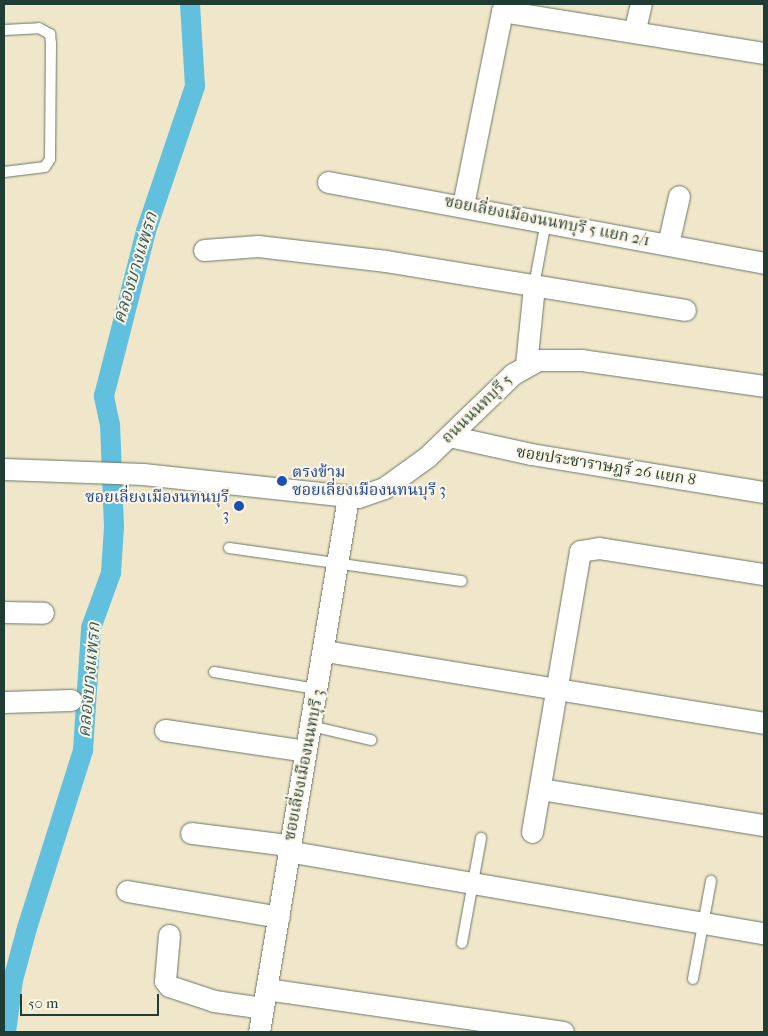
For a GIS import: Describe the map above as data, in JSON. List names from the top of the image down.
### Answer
{
  "streets": {
    "street": [
      "ซอยเลี่ยงเมืองนนทบุรี 5 แยก 2/1",
      "ถนนนนทบุรี 5",
      "ซอยประชาราษฎร์ 26 แยก 8",
      "ซอยเลี่ยงเมืองนนทบุรี 3"
    ]
  },
  "crossings": [
    ["ถนนนนทบุรี 5", "ซอยประชาราษฎร์ 26 แยก 8"],
    ["ถนนนนทบุรี 5", "ซอยเลี่ยงเมืองนนทบุรี 3"]
  ],
  "water": ["คลองบางแพรก"],
  "places": ["ตรงข้าม ซอยเลี่ยงเมืองนทนบุรี 3", "ซอยเลี่ยงเมืองนทนบุรี 3"],
  "scale_bar": "50 m"
}
